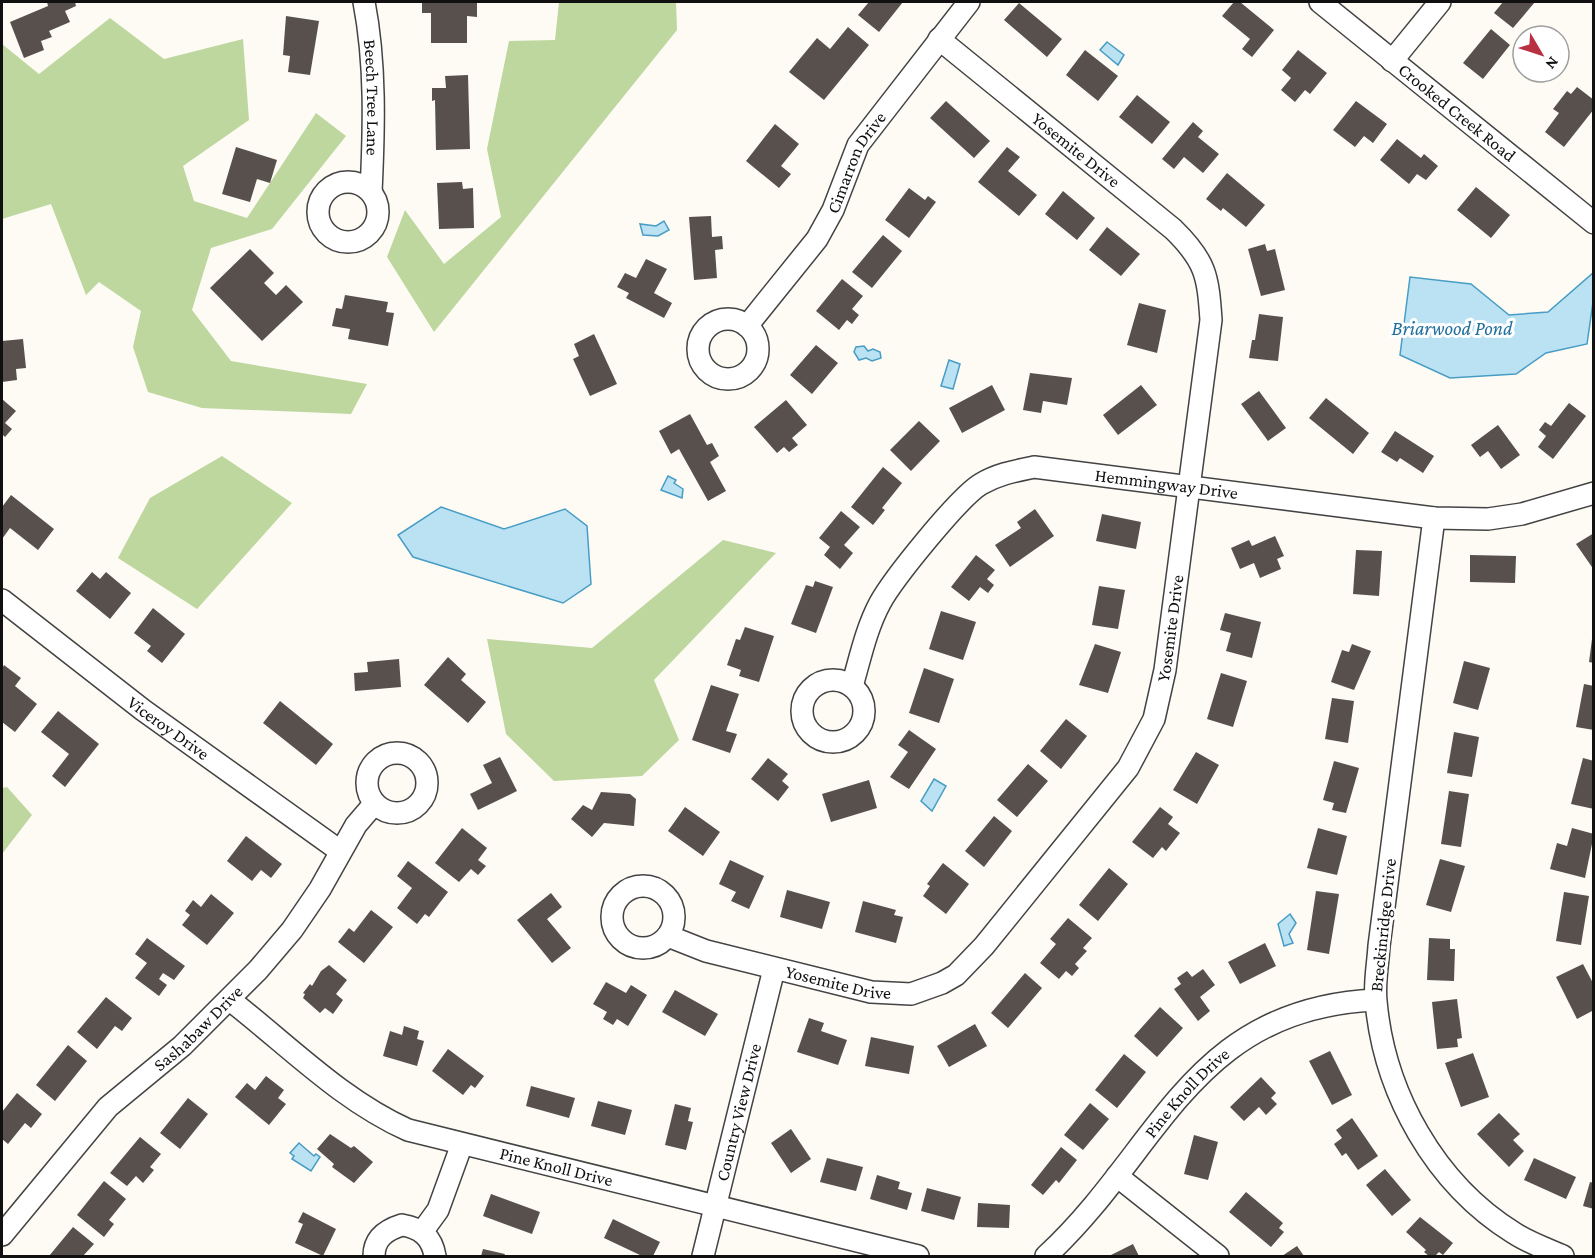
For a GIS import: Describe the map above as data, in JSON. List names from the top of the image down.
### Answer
{
  "streets": {
    "street": [
      "Beech Tree Lane",
      "Crooked Creek Road",
      "Yosemite Drive",
      "Cimarron Drive",
      "Hemmingway Drive",
      "Viceroy Drive",
      "Breckinridge Drive",
      "Sashabaw Drive",
      "Pine Knoll Drive",
      "Country View Drive"
    ]
  },
  "crossings": [
    ["Yosemite Drive", "Cimarron Drive"],
    ["Yosemite Drive", "Hemmingway Drive"],
    ["Yosemite Drive", "Country View Drive"],
    ["Hemmingway Drive", "Breckinridge Drive"],
    ["Viceroy Drive", "Sashabaw Drive"],
    ["Breckinridge Drive", "Pine Knoll Drive"],
    ["Sashabaw Drive", "Pine Knoll Drive"],
    ["Pine Knoll Drive", "Country View Drive"]
  ],
  "water": ["Briarwood Pond"],
  "north": "bottom right"
}
